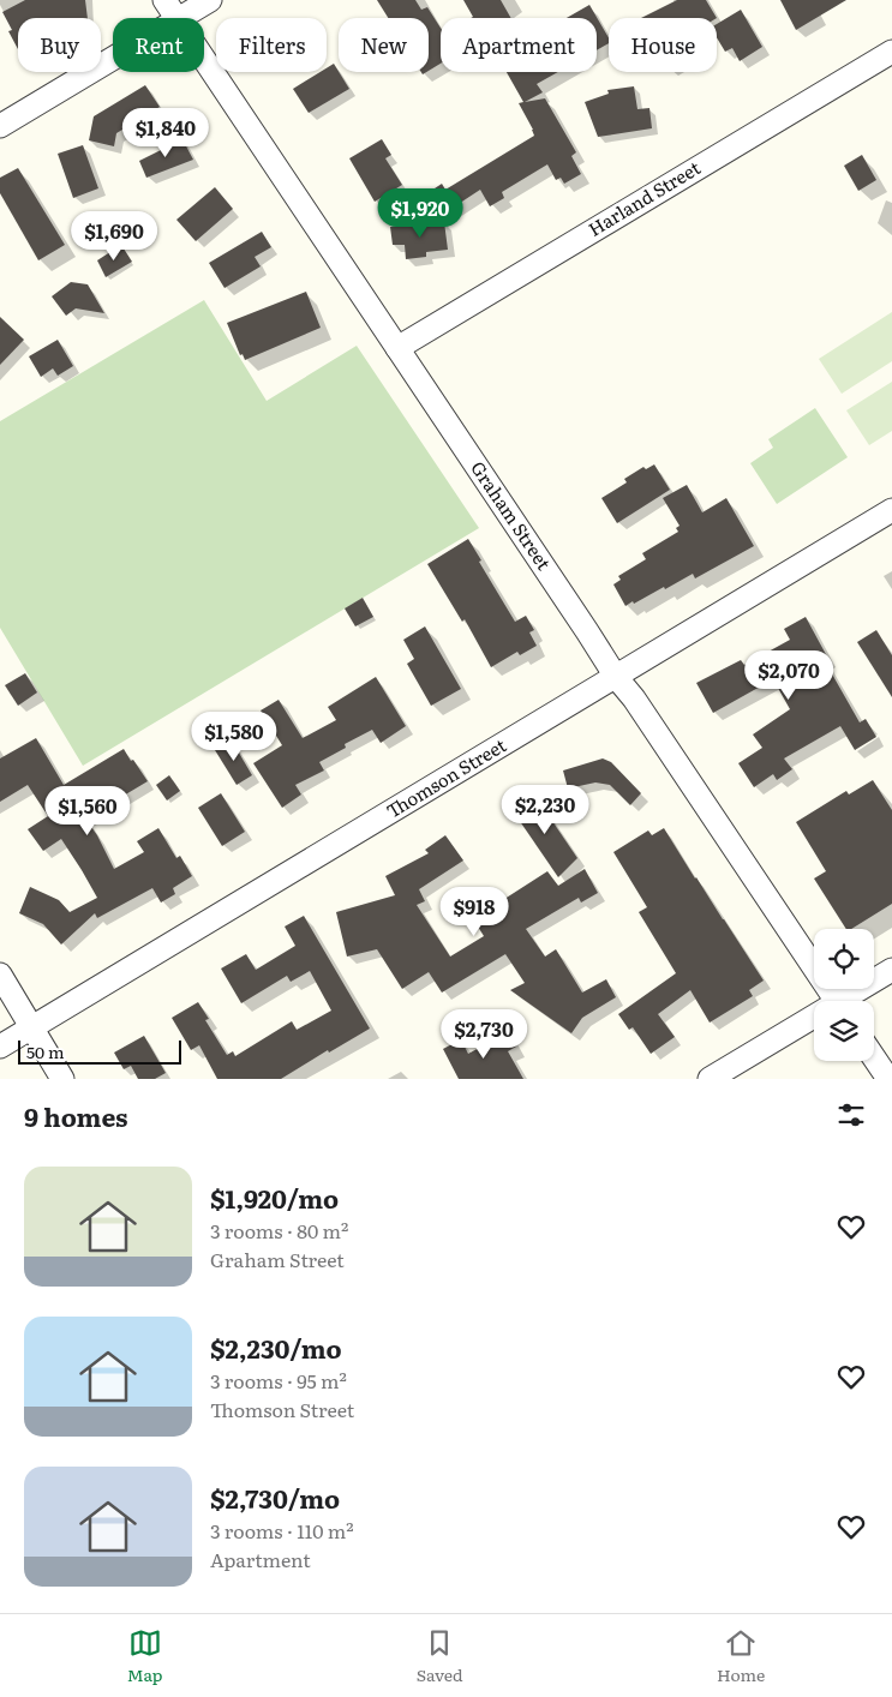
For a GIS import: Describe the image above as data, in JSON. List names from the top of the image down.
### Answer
{
  "streets": {
    "street": ["Harland Street", "Graham Street", "Thomson Street"]
  },
  "crossings": [
    ["Harland Street", "Graham Street"],
    ["Graham Street", "Thomson Street"]
  ],
  "scale_bar": "50 m",
  "page": {
    "chip": [
      "Buy",
      "Rent",
      "Filters",
      "New",
      "Apartment",
      "House"
    ],
    "price": [
      "$1,840",
      "$1,920",
      "$1,690",
      "$2,070",
      "$1,580",
      "$2,230",
      "$1,560",
      "$918",
      "$2,730"
    ],
    "scale": "50 m",
    "heading": "9 homes",
    "list": [
      {
        "name": "$1,920/mo",
        "note": "3 rooms · 80 m² · Graham Street"
      },
      {
        "name": "$2,230/mo",
        "note": "3 rooms · 95 m² · Thomson Street"
      },
      {
        "name": "$2,730/mo",
        "note": "3 rooms · 110 m² · Apartment"
      }
    ],
    "tabs": ["Map", "Saved", "Home"]
  }
}
